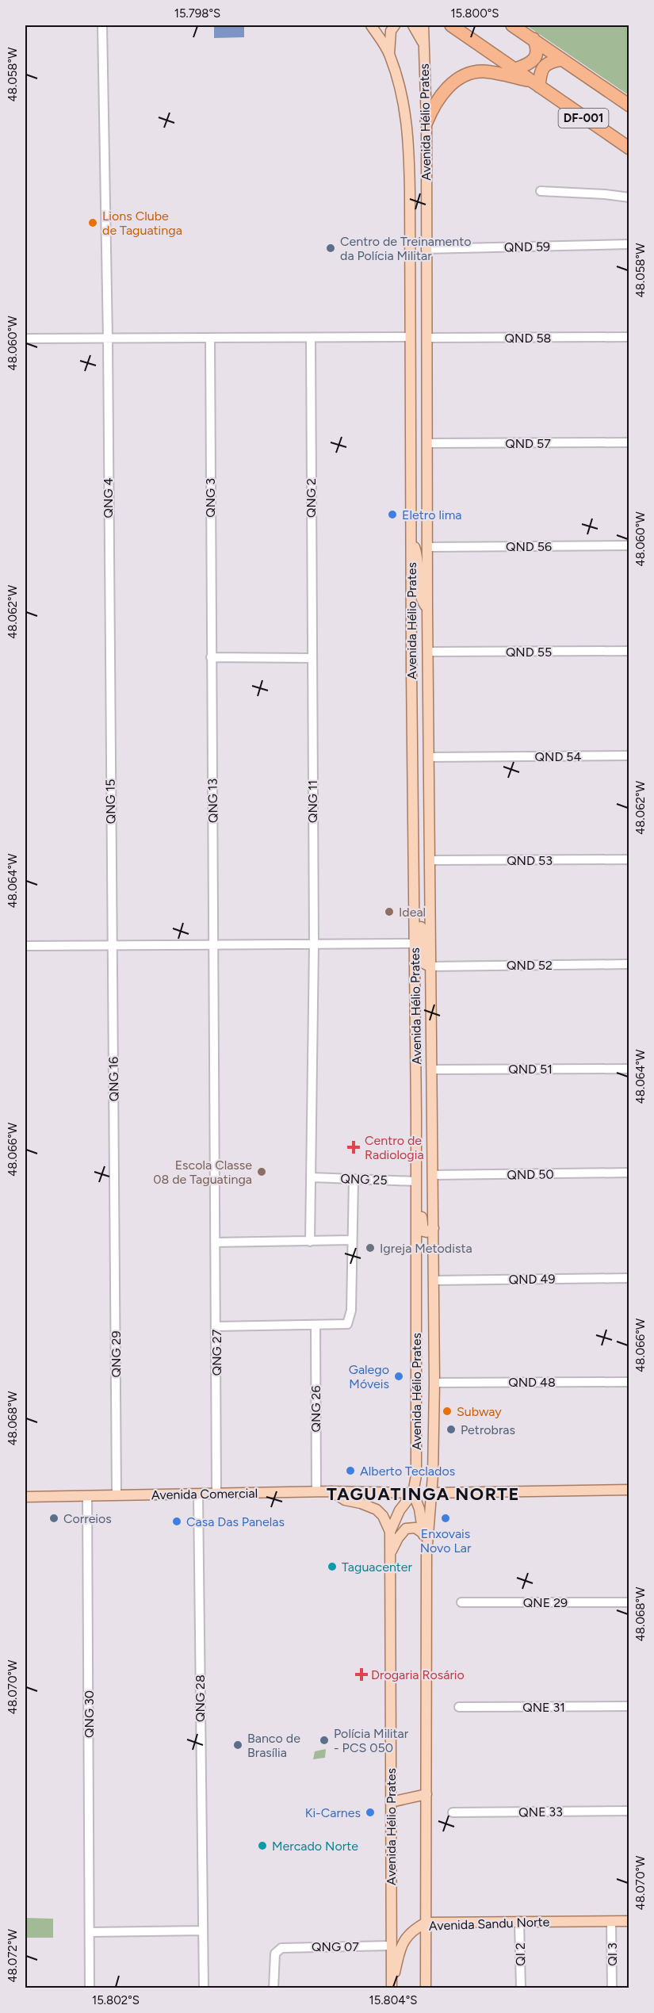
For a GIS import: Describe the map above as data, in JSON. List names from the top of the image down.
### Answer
{
  "streets": {
    "highway": ["DF-001"],
    "main road": ["Avenida Hélio Prates", "Avenida Comercial", "Avenida Sandu Norte"],
    "street": [
      "QND 59",
      "QND 58",
      "QND 57",
      "QNG 4",
      "QNG 3",
      "QNG 2",
      "QND 56",
      "QND 55",
      "QND 54",
      "QNG 13",
      "QNG 15",
      "QNG 11",
      "QND 53",
      "QND 52",
      "QND 51",
      "QNG 16",
      "QND 50",
      "QNG 25",
      "QND 49",
      "QNG 27",
      "QNG 29",
      "QND 48",
      "QNG 26",
      "QNE 29",
      "QNG 28",
      "QNE 31",
      "QNG 30",
      "QNE 33",
      "QNG 07",
      "QI 2",
      "QI 3"
    ]
  },
  "crossings": [
    ["Avenida Hélio Prates", "QND 59"],
    ["Avenida Hélio Prates", "QND 58"],
    ["Avenida Hélio Prates", "QND 57"],
    ["Avenida Hélio Prates", "QND 56"],
    ["Avenida Hélio Prates", "QND 55"],
    ["Avenida Hélio Prates", "QND 54"],
    ["Avenida Hélio Prates", "QND 53"],
    ["Avenida Hélio Prates", "QND 52"],
    ["Avenida Hélio Prates", "QND 51"],
    ["Avenida Hélio Prates", "QND 50"],
    ["Avenida Hélio Prates", "QNG 25"],
    ["Avenida Hélio Prates", "QND 49"],
    ["Avenida Hélio Prates", "QND 48"],
    ["Avenida Hélio Prates", "Avenida Comercial"],
    ["Avenida Hélio Prates", "Avenida Sandu Norte"],
    ["Avenida Hélio Prates", "QNG 07"],
    ["QNG 4", "QNG 15"],
    ["QNG 3", "QNG 13"],
    ["QNG 2", "QNG 11"],
    ["QNG 13", "QNG 27"],
    ["QNG 15", "QNG 16"],
    ["QNG 11", "QNG 25"],
    ["QNG 16", "QNG 29"],
    ["QNG 27", "Avenida Comercial"],
    ["QNG 29", "Avenida Comercial"],
    ["QNG 26", "Avenida Comercial"],
    ["Avenida Comercial", "QNG 28"],
    ["Avenida Comercial", "QNG 30"],
    ["Avenida Sandu Norte", "QI 2"],
    ["Avenida Sandu Norte", "QI 3"]
  ],
  "districts": ["TAGUATINGA NORTE"],
  "places": {
    "other": [
      "Lions Clube de Taguatinga",
      "Centro de Treinamento da Polícia Militar",
      "Eletro lima",
      "Ideal",
      "Escola Classe 08 de Taguatinga",
      "Igreja Metodista",
      "Galego Móveis",
      "Subway",
      "Petrobras",
      "Alberto Teclados",
      "Correios",
      "Enxovais Novo Lar",
      "Casa Das Panelas",
      "Taguacenter",
      "Polícia Militar - PCS 050",
      "Banco de Brasília",
      "Ki-Carnes",
      "Mercado Norte"
    ],
    "health": ["Centro de Radiologia", "Drogaria Rosário"]
  },
  "coordinates": [
    "15.798°S",
    "15.800°S",
    "48.058°W",
    "48.060°W",
    "48.062°W",
    "48.064°W",
    "48.066°W",
    "48.068°W",
    "48.070°W",
    "48.072°W",
    "15.802°S",
    "15.804°S"
  ]
}
